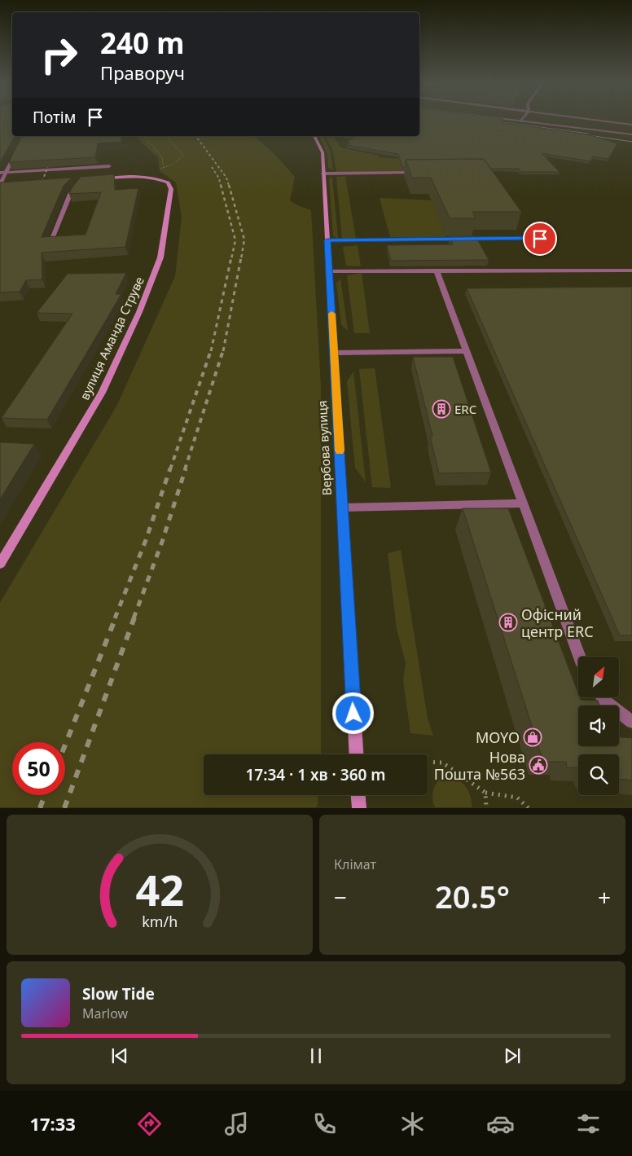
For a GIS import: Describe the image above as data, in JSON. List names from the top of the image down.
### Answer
{
  "streets": {
    "main road": ["вулиця Аманда Струве", "Вербова вулиця"]
  },
  "places": {
    "building": ["ERC", "Офісний центр ERC"],
    "shop": ["MOYO"],
    "public building": ["Нова Пошта №563"]
  },
  "north": "top right",
  "page": {
    "turn": ["240 m", "Праворуч"],
    "then": "Потім",
    "limit": "50",
    "trip": "17:34 · 1 хв · 360 m",
    "tile": "Клімат",
    "heat": ["−", "20.5°", "+"],
    "song": ["Slow Tide", "Marlow"],
    "tabs": "17:33",
    "gauge": ["42", "km/h"]
  }
}
